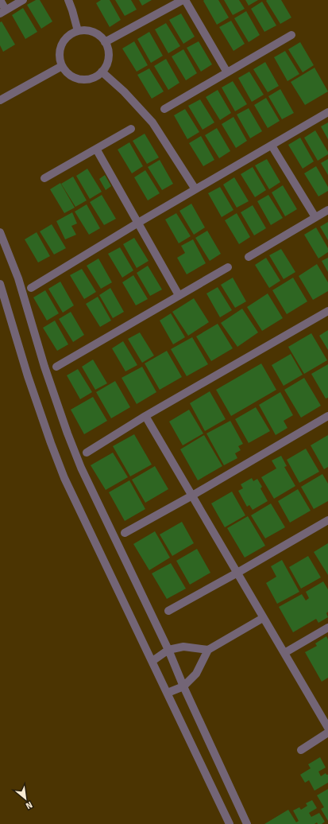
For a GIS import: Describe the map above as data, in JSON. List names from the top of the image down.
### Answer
{
  "north": "bottom right"
}
